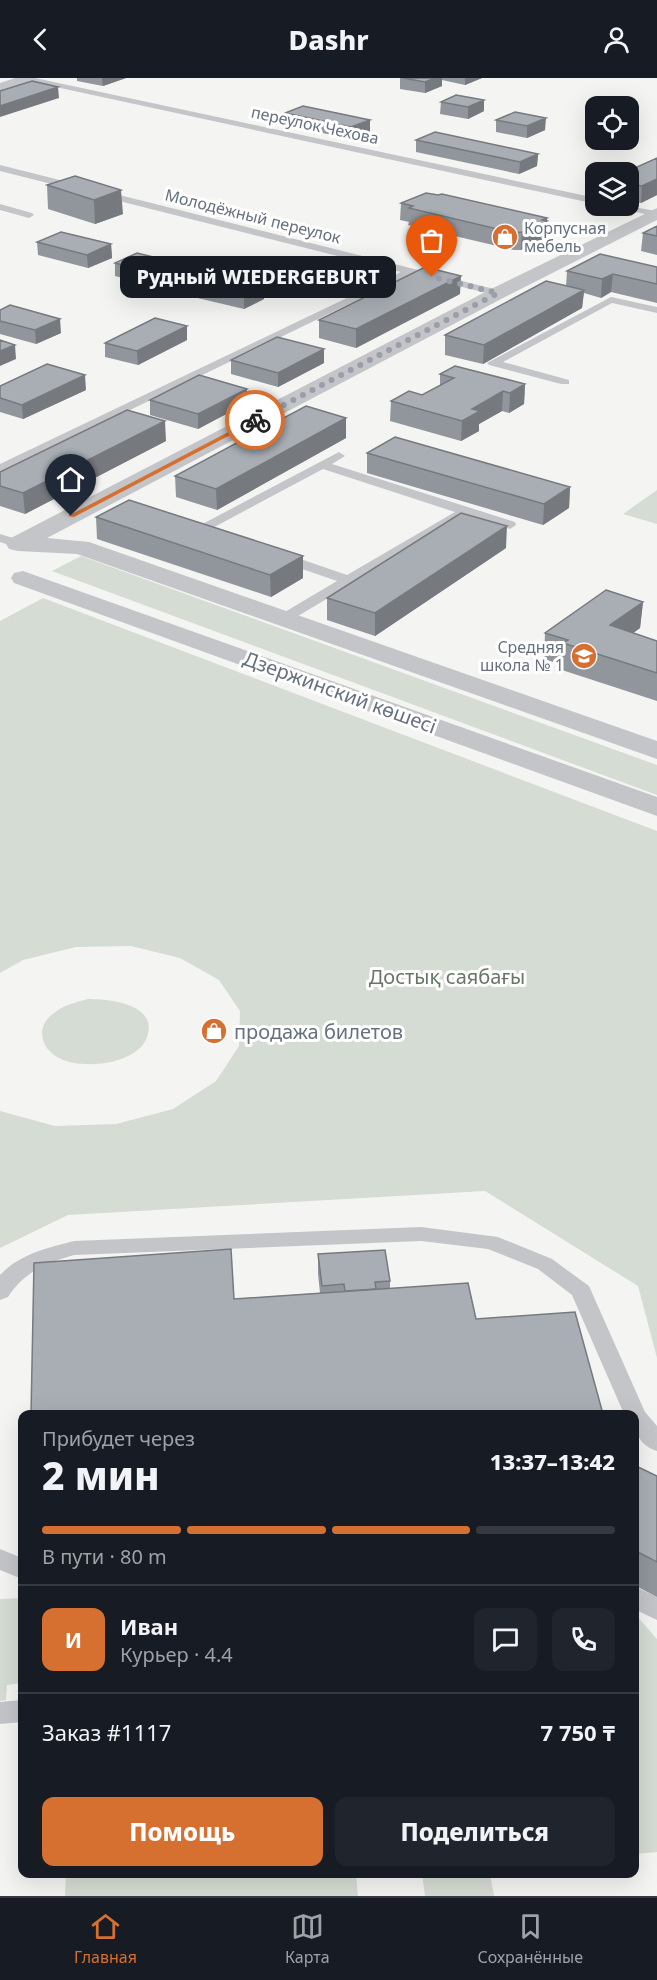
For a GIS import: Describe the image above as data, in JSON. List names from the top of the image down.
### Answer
{
  "streets": {
    "street": ["Дзержинский көшесі"],
    "lane": ["переулок Чехова", "Молодёжный переулок"]
  },
  "parks": ["Достық саябағы"],
  "places": {
    "shop": ["Корпусная мебель", "продажа билетов"],
    "other": ["Рудный WIEDERGEBURT"],
    "school or university": ["Средняя школа № 1"]
  },
  "page": {
    "header": "Dashr",
    "bubble": "Рудный WIEDERGEBURT",
    "heading": ["2 мин", "Прибудет через", "13:37–13:42"],
    "panel": [
      "Иван",
      "Курьер · 4.4",
      "Заказ #1117",
      "7 750 ₸"
    ],
    "bar": "В пути · 80 m",
    "round": "И",
    "buttons": ["Помощь", "Поделиться"],
    "tabs": ["Главная", "Карта", "Сохранённые"]
  }
}
